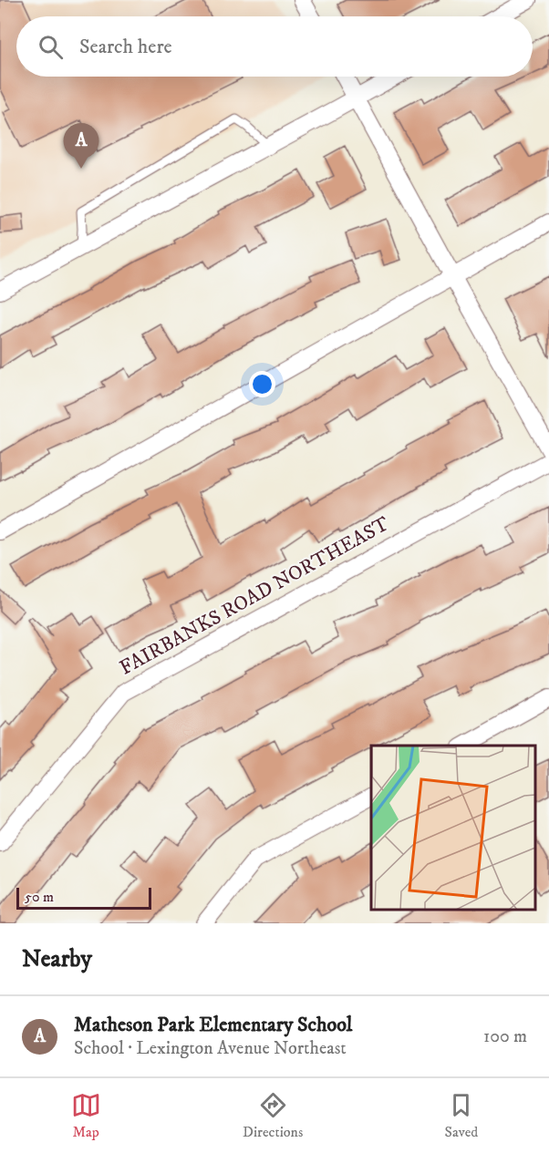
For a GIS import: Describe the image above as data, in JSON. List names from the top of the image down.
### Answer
{
  "streets": {
    "street": ["FAIRBANKS ROAD NORTHEAST"]
  },
  "scale_bar": "50 m",
  "page": {
    "search": "Search here",
    "pins": "A",
    "scale": "50 m",
    "heading": "Nearby",
    "list": [
      {
        "mark": "A",
        "name": "Matheson Park Elementary School",
        "note": "School · Lexington Avenue Northeast",
        "value": "100 m"
      }
    ],
    "nav": ["Map", "Directions", "Saved"]
  }
}
